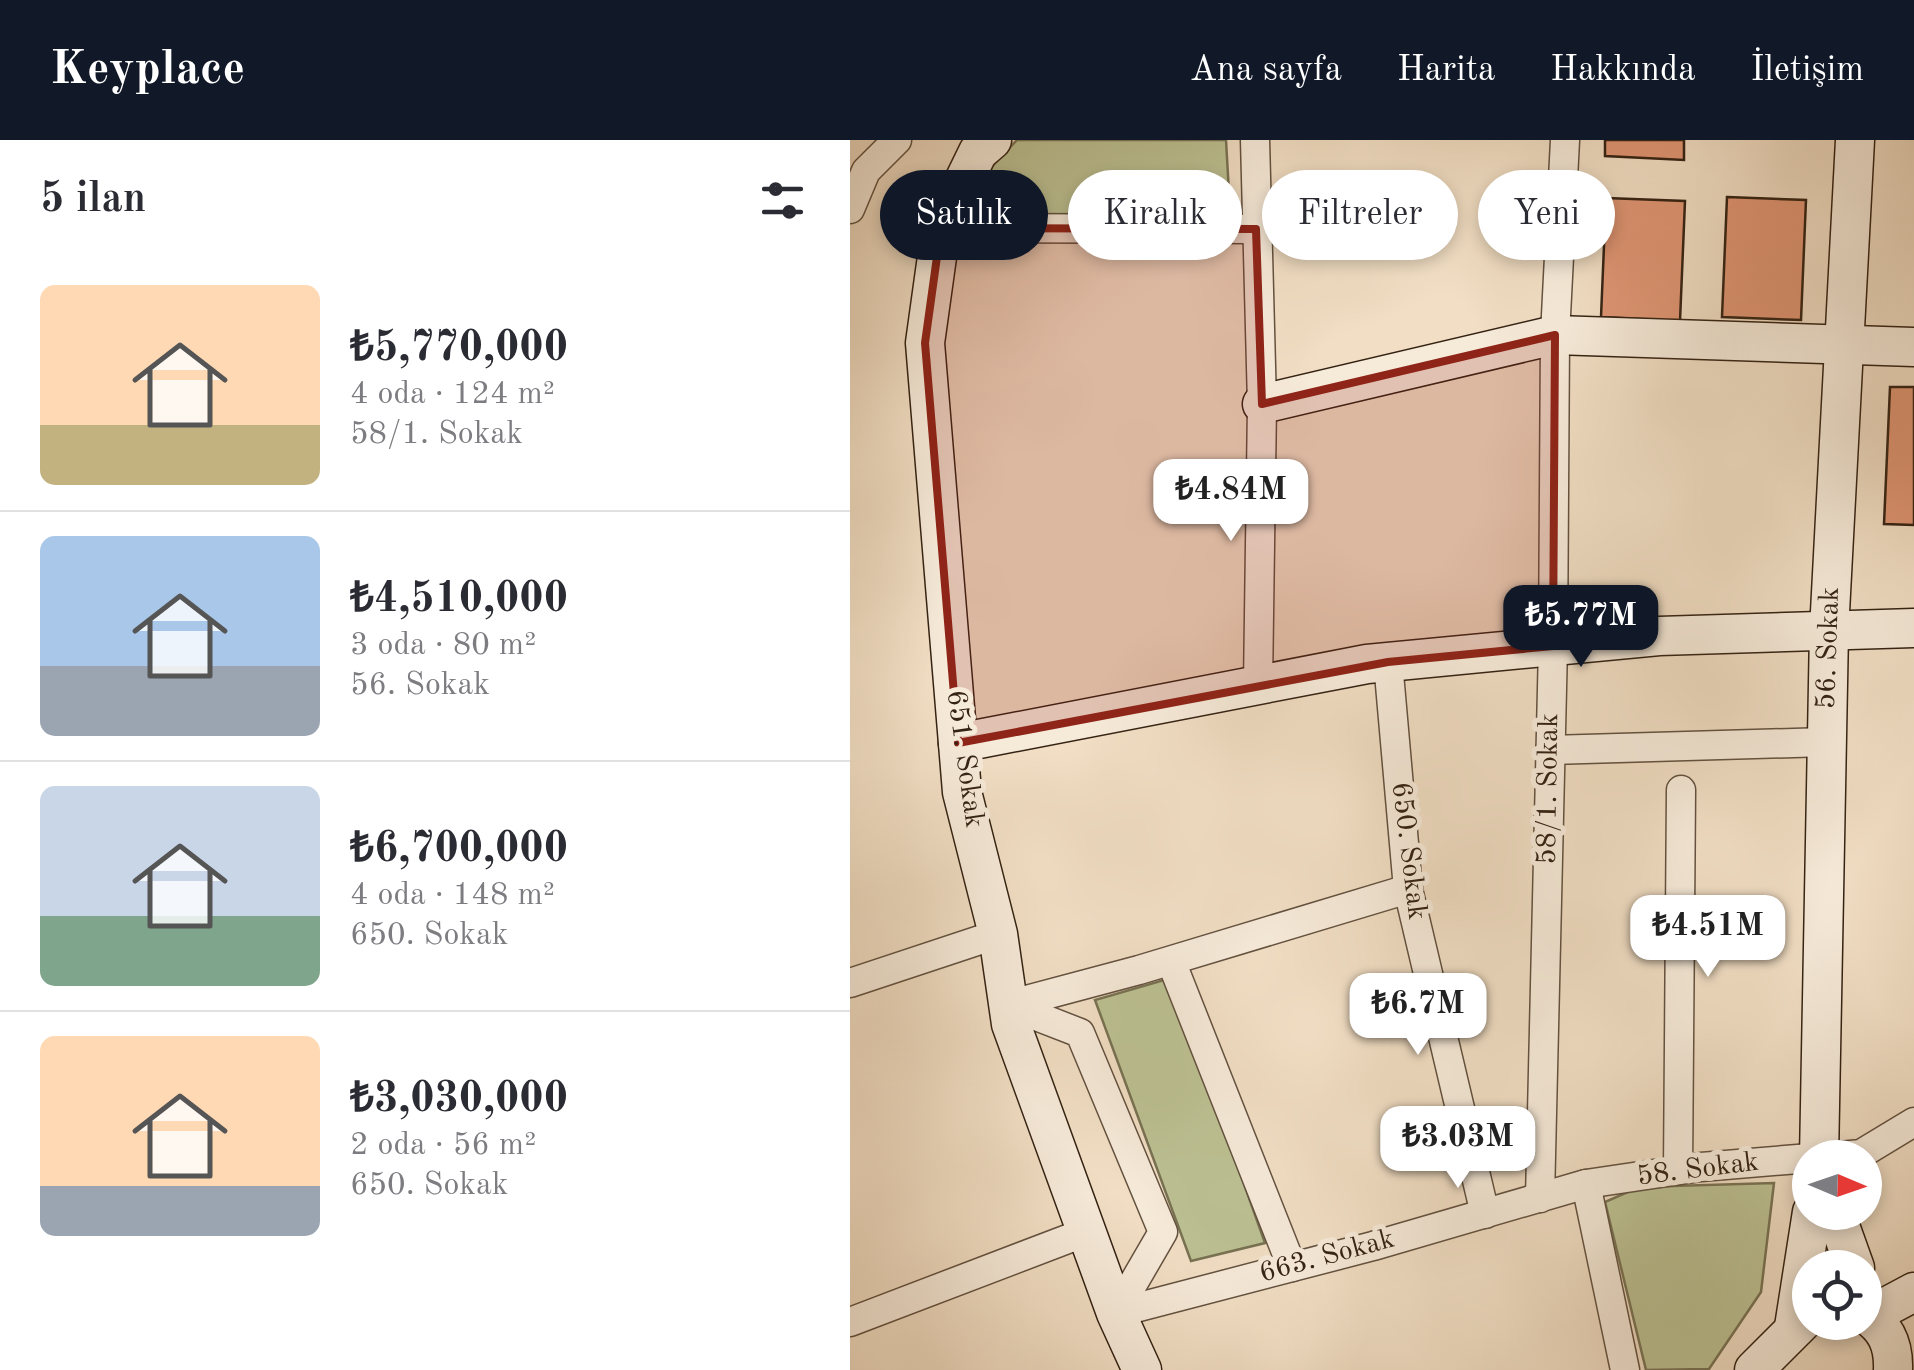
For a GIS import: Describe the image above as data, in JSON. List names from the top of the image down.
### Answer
{
  "streets": {
    "street": [
      "56. Sokak",
      "651. Sokak",
      "58/1. Sokak",
      "650. Sokak",
      "58. Sokak",
      "663. Sokak"
    ]
  },
  "crossings": [
    ["651. Sokak", "663. Sokak"],
    ["58/1. Sokak", "663. Sokak"],
    ["650. Sokak", "663. Sokak"],
    ["58. Sokak", "663. Sokak"]
  ],
  "north": "right",
  "page": {
    "header": "Keyplace",
    "nav": [
      "Ana sayfa",
      "Harita",
      "Hakkında",
      "İletişim"
    ],
    "heading": "5 ilan",
    "chip": [
      "Satılık",
      "Kiralık",
      "Filtreler",
      "Yeni"
    ],
    "list": [
      {
        "name": "₺5,770,000",
        "note": "4 oda · 124 m² · 58/1. Sokak"
      },
      {
        "name": "₺4,510,000",
        "note": "3 oda · 80 m² · 56. Sokak"
      },
      {
        "name": "₺6,700,000",
        "note": "4 oda · 148 m² · 650. Sokak"
      },
      {
        "name": "₺3,030,000",
        "note": "2 oda · 56 m² · 650. Sokak"
      }
    ],
    "price": [
      "₺4.84M",
      "₺5.77M",
      "₺4.51M",
      "₺6.7M",
      "₺3.03M"
    ]
  }
}
